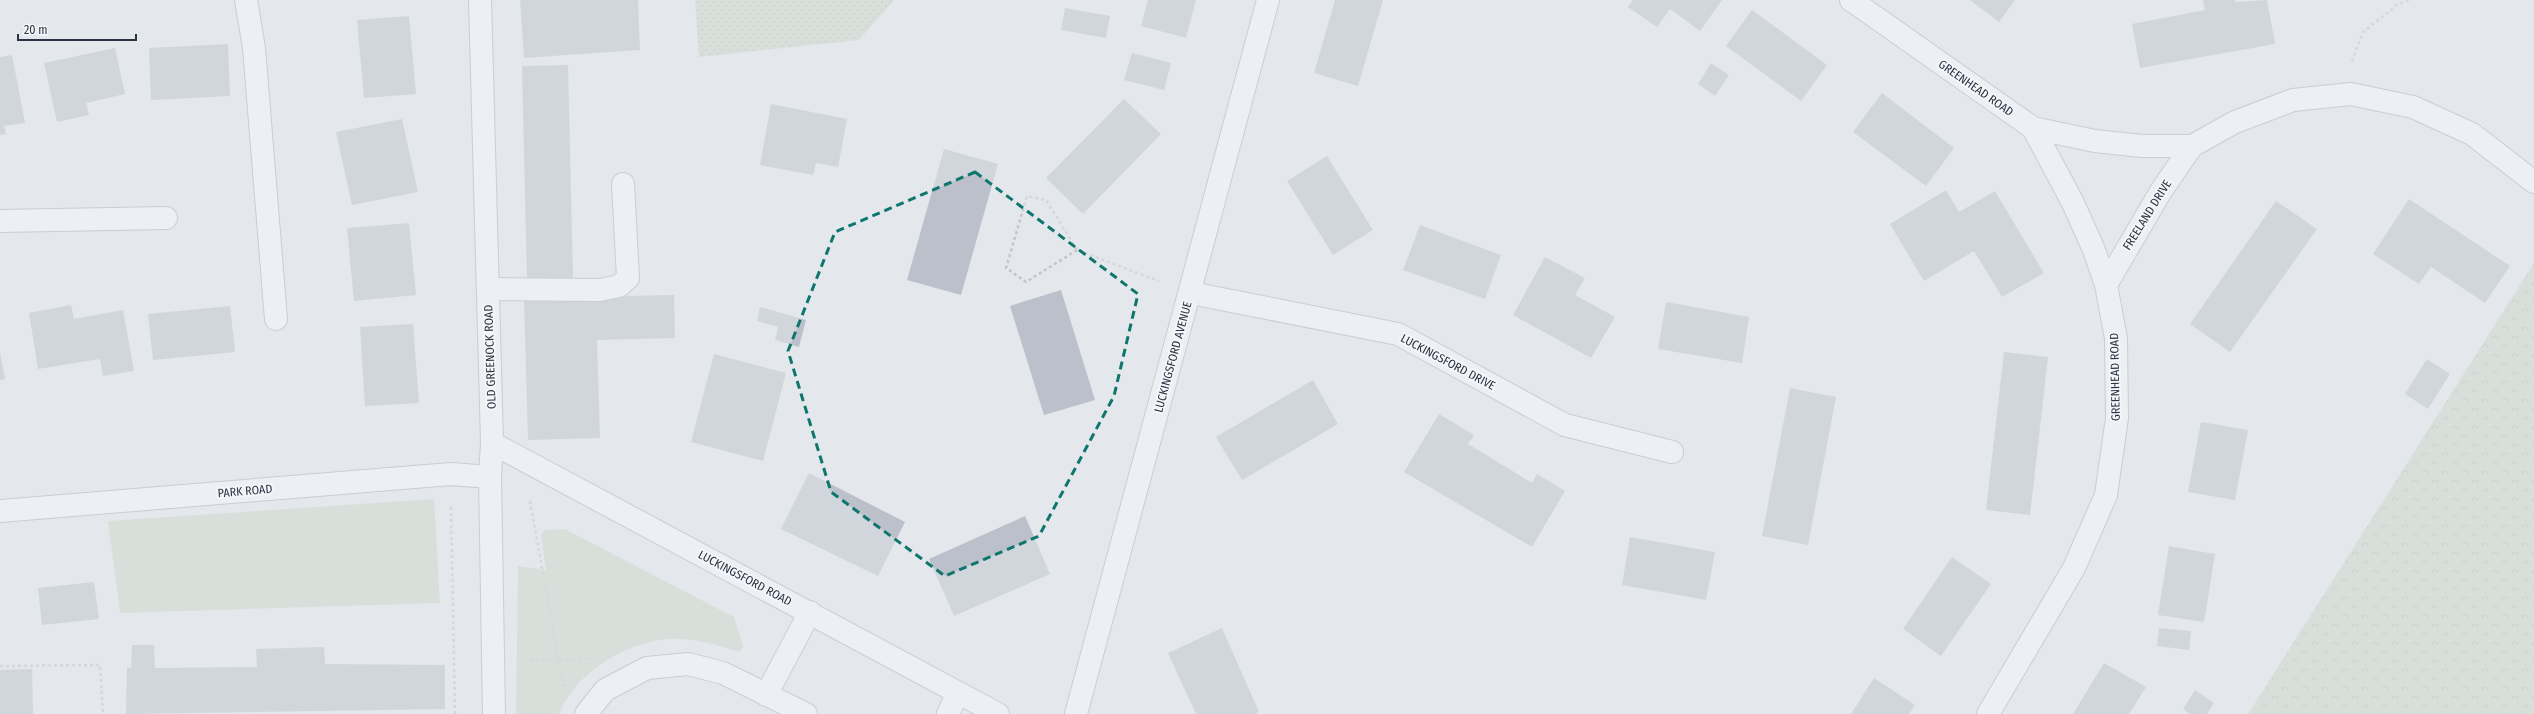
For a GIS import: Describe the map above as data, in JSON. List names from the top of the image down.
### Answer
{
  "streets": {
    "street": [
      "GREENHEAD ROAD",
      "FREELAND DRIVE",
      "OLD GREENOCK ROAD",
      "LUCKINGSFORD AVENUE",
      "LUCKINGSFORD DRIVE",
      "PARK ROAD",
      "LUCKINGSFORD ROAD"
    ]
  },
  "crossings": [
    ["GREENHEAD ROAD", "FREELAND DRIVE"],
    ["OLD GREENOCK ROAD", "PARK ROAD"],
    ["OLD GREENOCK ROAD", "LUCKINGSFORD ROAD"],
    ["LUCKINGSFORD AVENUE", "LUCKINGSFORD DRIVE"]
  ],
  "scale_bar": "20 m"
}
